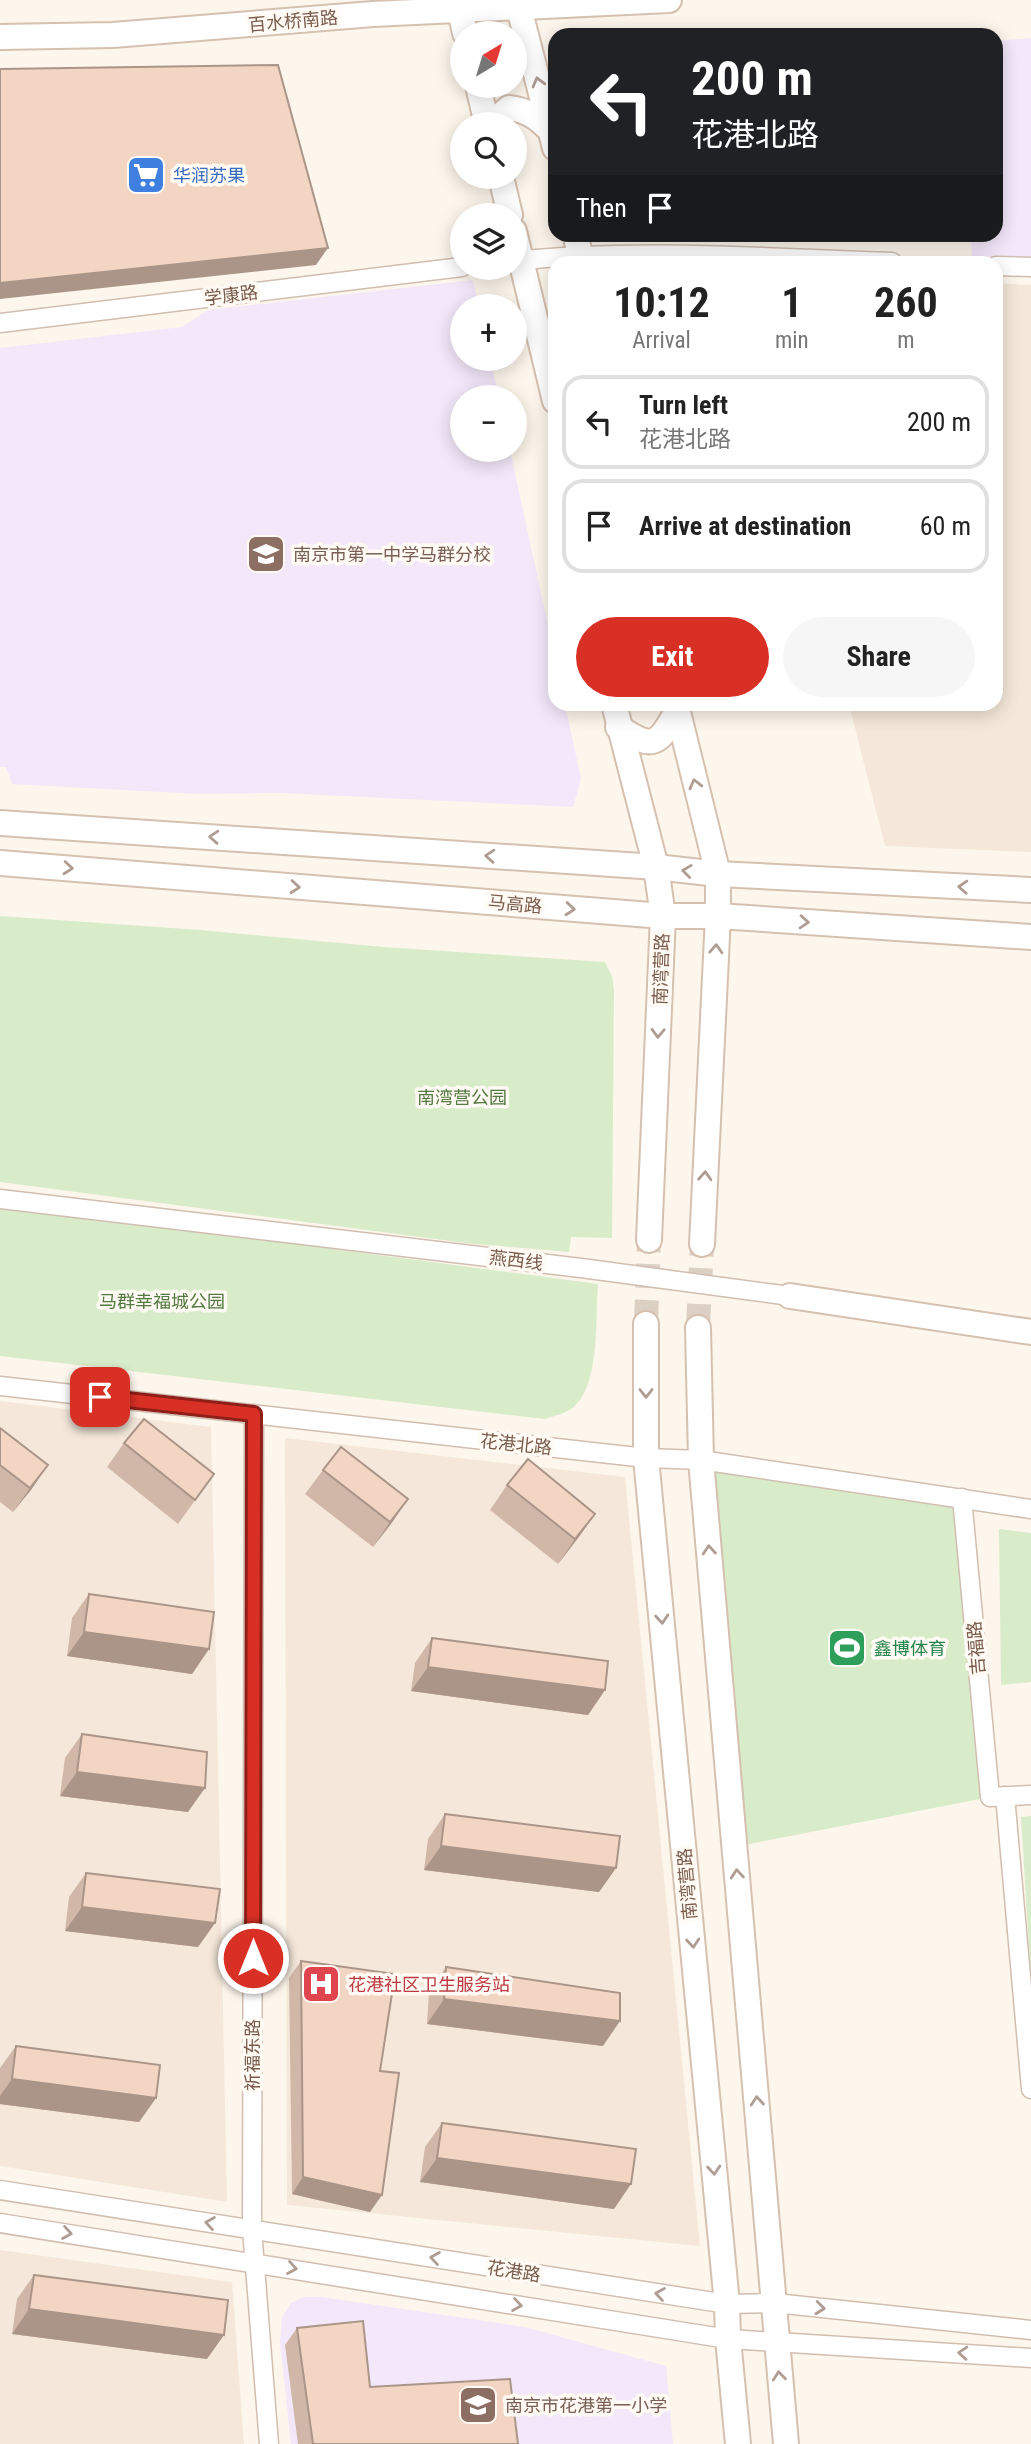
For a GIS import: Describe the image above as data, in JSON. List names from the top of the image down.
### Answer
{
  "streets": {
    "main road": [
      "百水桥南路",
      "马高路",
      "南湾营路",
      "燕西线"
    ],
    "street": [
      "学康路",
      "花港北路",
      "吉福路",
      "祈福东路",
      "花港路"
    ]
  },
  "crossings": [
    ["马高路", "南湾营路"],
    ["南湾营路", "花港北路"],
    ["南湾营路", "花港路"],
    ["花港北路", "吉福路"],
    ["花港北路", "祈福东路"],
    ["祈福东路", "花港路"]
  ],
  "parks": ["南湾营公园", "马群幸福城公园"],
  "places": {
    "supermarket": ["华润苏果"],
    "school or university": ["南京市第一中学马群分校", "南京市花港第一小学"],
    "sports": ["鑫博体育"],
    "hospital": ["花港社区卫生服务站"]
  },
  "north": "top right",
  "page": {
    "map_buttons": ["+", "−"],
    "turn": ["200 m", "花港北路"],
    "then": "Then",
    "eta": [
      "10:12",
      "Arrival",
      "1",
      "min",
      "260",
      "m"
    ],
    "list": [
      {
        "name": "Turn left",
        "note": "花港北路",
        "value": "200 m"
      },
      {
        "name": "Arrive at destination",
        "value": "60 m"
      }
    ],
    "buttons": ["Exit", "Share"]
  }
}
